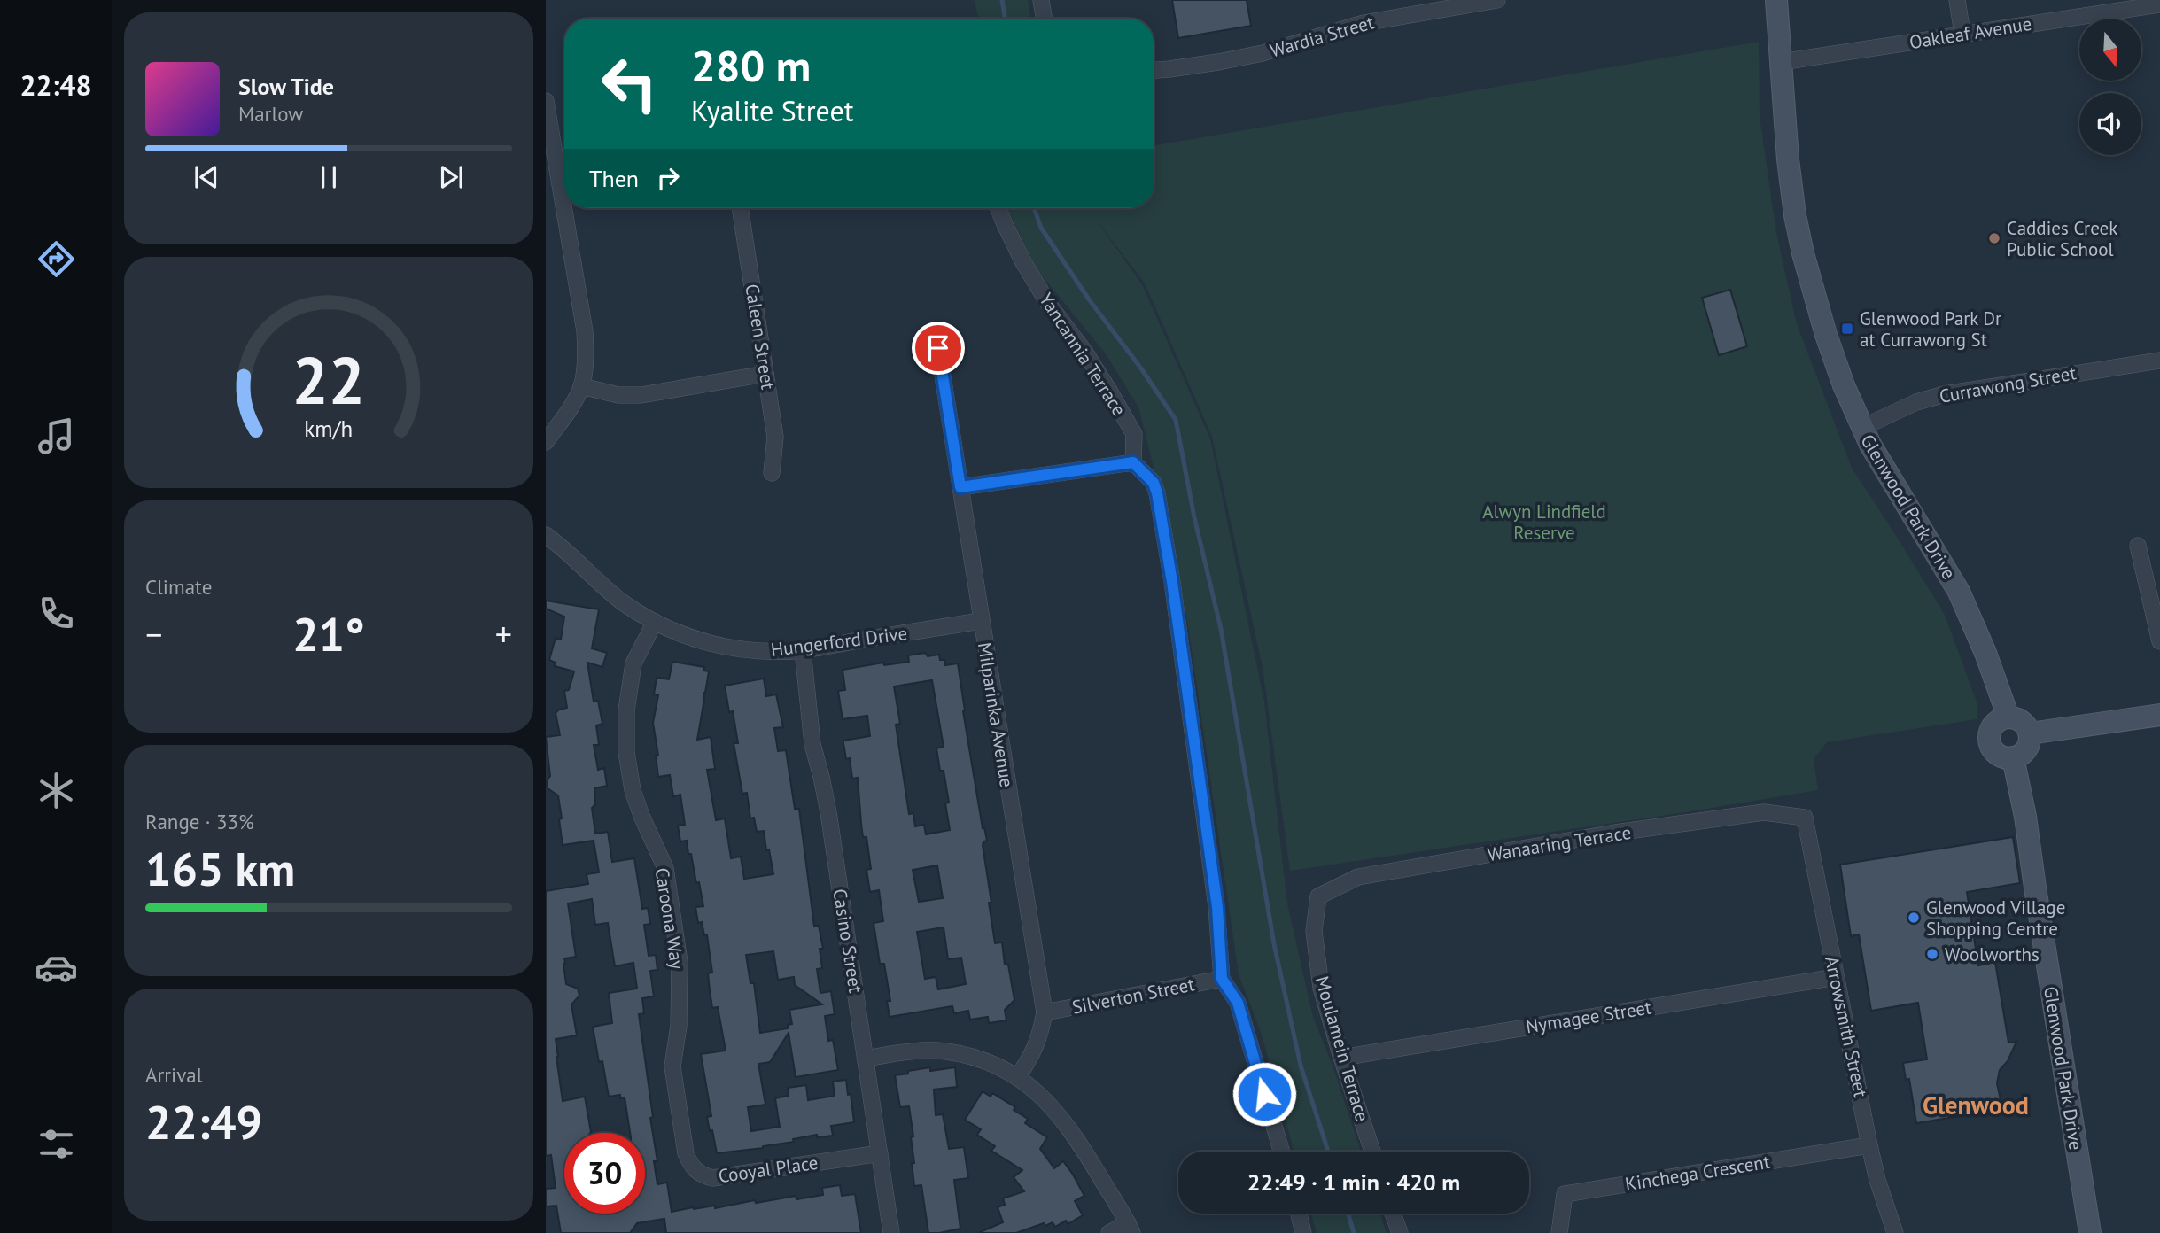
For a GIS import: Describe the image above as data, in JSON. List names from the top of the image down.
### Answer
{
  "streets": {
    "street": [
      "Oakleaf Avenue",
      "Wardia Street",
      "Caleen Street",
      "Yancannia Terrace",
      "Currawong Street",
      "Glenwood Park Drive",
      "Hungerford Drive",
      "Milparinka Avenue",
      "Wanaaring Terrace",
      "Caroona Way",
      "Casino Street",
      "Silverton Street",
      "Nymagee Street",
      "Arrowsmith Street",
      "Moulamein Terrace",
      "Cooyal Place",
      "Kinchega Crescent"
    ]
  },
  "crossings": [
    ["Oakleaf Avenue", "Glenwood Park Drive"],
    ["Currawong Street", "Glenwood Park Drive"],
    ["Hungerford Drive", "Milparinka Avenue"],
    ["Hungerford Drive", "Caroona Way"],
    ["Hungerford Drive", "Casino Street"],
    ["Milparinka Avenue", "Silverton Street"],
    ["Wanaaring Terrace", "Arrowsmith Street"],
    ["Wanaaring Terrace", "Moulamein Terrace"],
    ["Caroona Way", "Cooyal Place"],
    ["Casino Street", "Cooyal Place"],
    ["Nymagee Street", "Arrowsmith Street"],
    ["Nymagee Street", "Moulamein Terrace"],
    ["Arrowsmith Street", "Kinchega Crescent"]
  ],
  "districts": ["Glenwood"],
  "parks": ["Alwyn Lindfield Reserve"],
  "places": {
    "other": ["Caddies Creek Public School", "Glenwood Village Shopping Centre", "Woolworths"],
    "transit": ["Glenwood Park Dr at Currawong St"]
  },
  "north": "bottom",
  "page": {
    "tabs": "22:48",
    "turn": ["280 m", "Kyalite Street"],
    "song": ["Slow Tide", "Marlow"],
    "then": "Then",
    "tile": [
      "Climate",
      ["Range · 33%", "165 km"],
      ["Arrival", "22:49"]
    ],
    "heat": ["−", "21°", "+"],
    "limit": "30",
    "trip": "22:49 · 1 min · 420 m",
    "gauge": ["22", "km/h"]
  }
}
